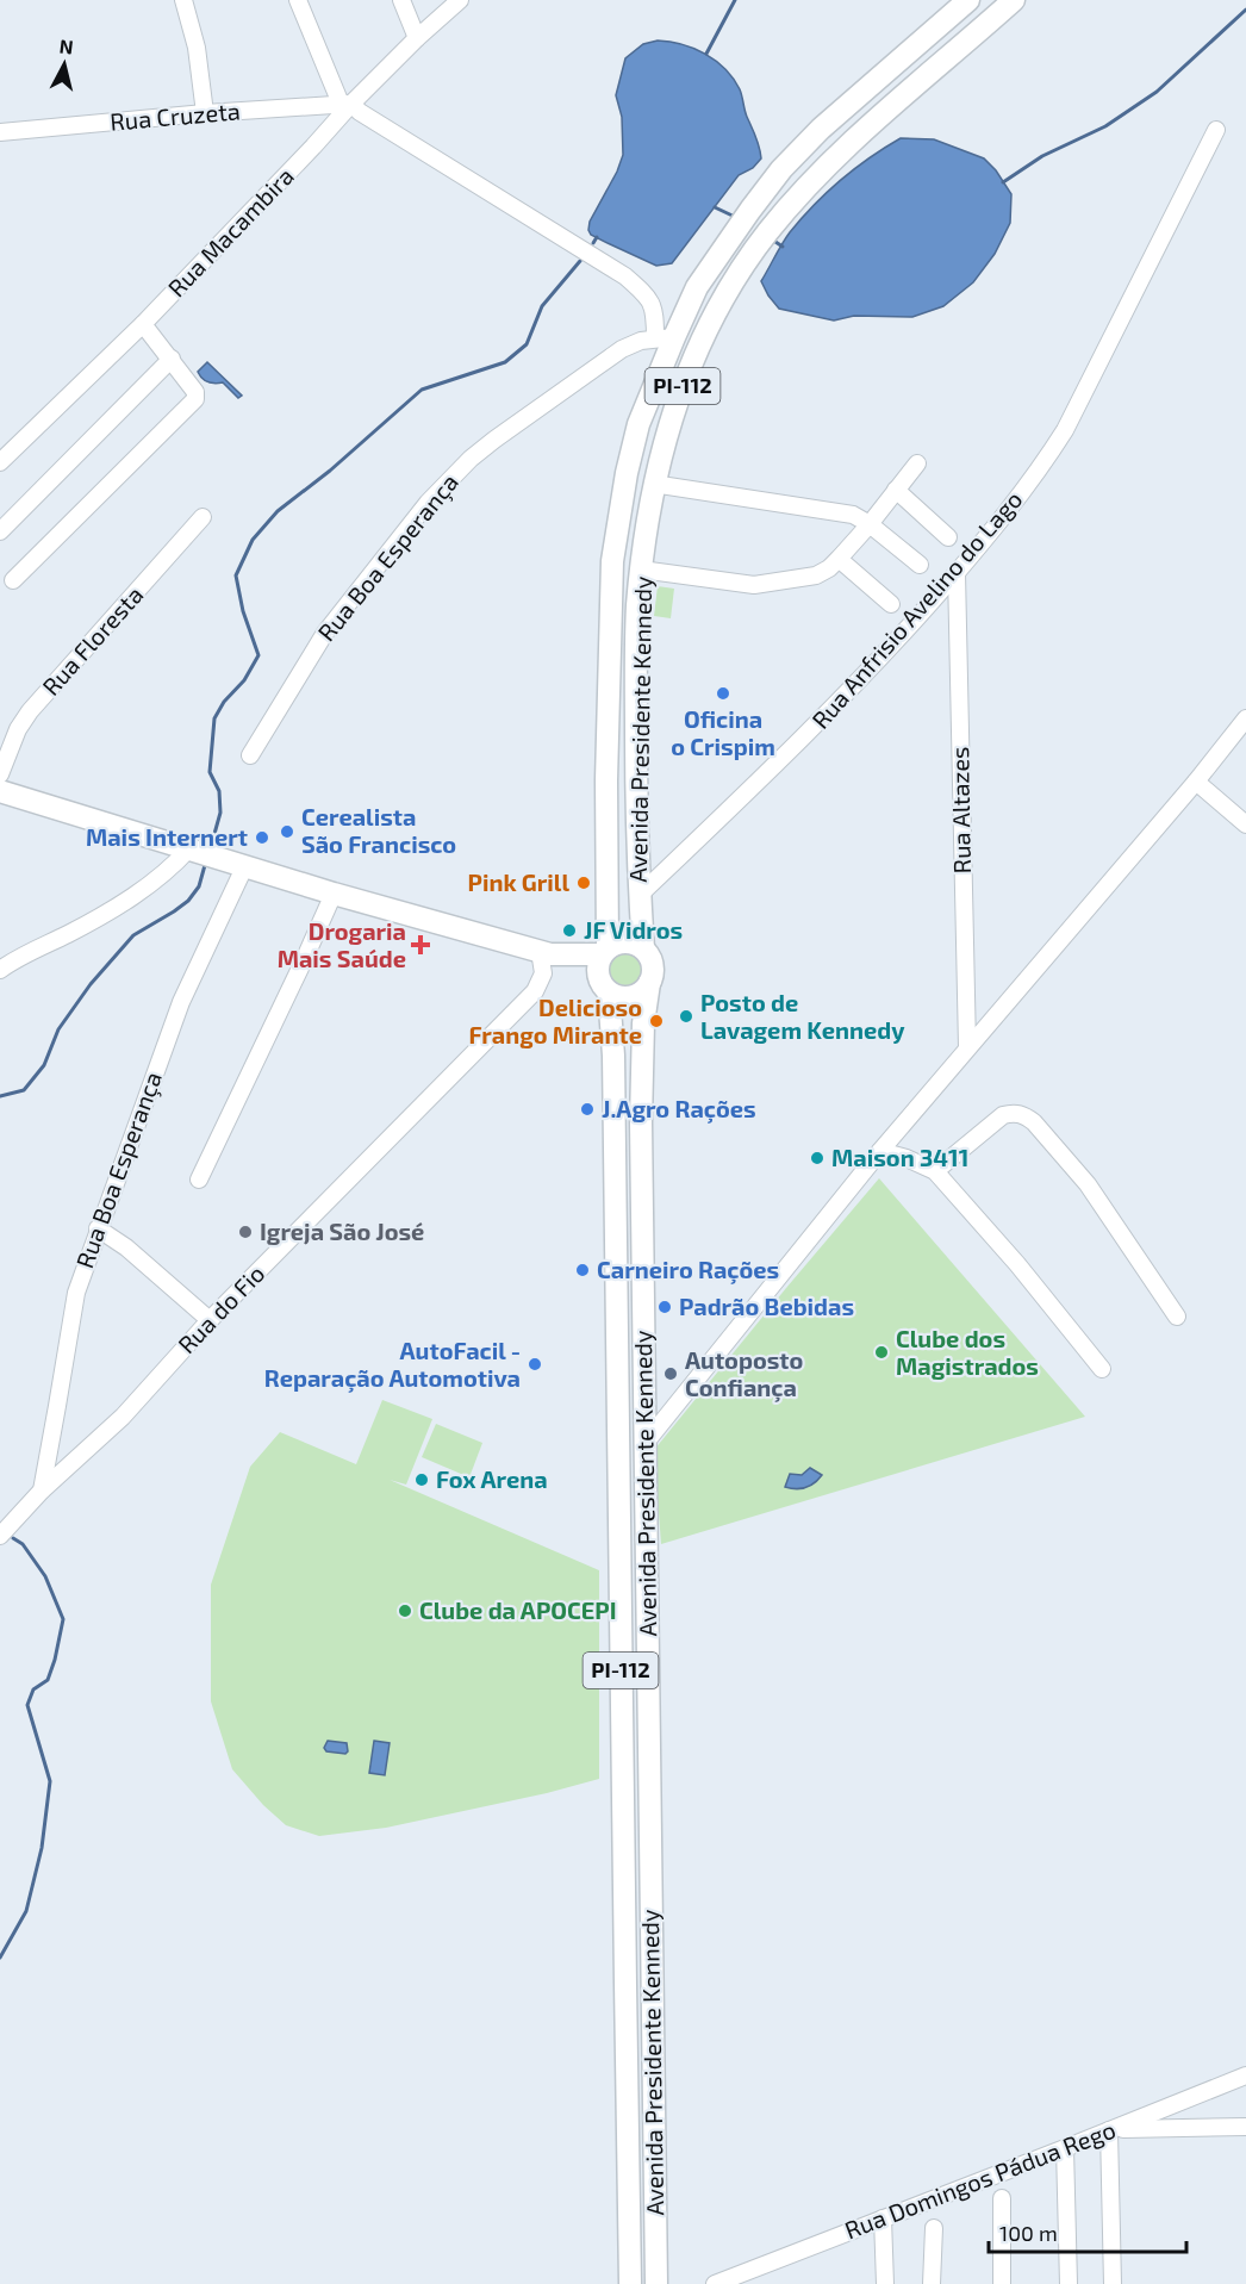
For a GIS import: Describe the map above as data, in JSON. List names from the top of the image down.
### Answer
{
  "streets": {
    "main road": ["PI-112", "Avenida Presidente Kennedy"],
    "street": [
      "Rua Cruzeta",
      "Rua Macambira",
      "Rua Boa Esperança",
      "Rua Anfrisio Avelino do Lago",
      "Rua Floresta",
      "Rua Altazes",
      "Rua do Fio",
      "Rua Domingos Pádua Rego"
    ]
  },
  "crossings": [
    ["Rua Cruzeta", "Rua Macambira"],
    ["Rua Boa Esperança", "Avenida Presidente Kennedy"],
    ["Rua Boa Esperança", "Rua do Fio"],
    ["Rua Anfrisio Avelino do Lago", "Avenida Presidente Kennedy"],
    ["Rua Anfrisio Avelino do Lago", "Rua Altazes"]
  ],
  "places": {
    "other": [
      "Oficina o Crispim",
      "Cerealista São Francisco",
      "Mais Internert",
      "Pink Grill",
      "JF Vidros",
      "Posto de Lavagem Kennedy",
      "Delicioso Frango Mirante",
      "J.Agro Rações",
      "Maison 3411",
      "Igreja São José",
      "Carneiro Rações",
      "Padrão Bebidas",
      "Clube dos Magistrados",
      "AutoFacil - Reparação Automotiva",
      "Autoposto Confiança",
      "Fox Arena",
      "Clube da APOCEPI"
    ],
    "health": ["Drogaria Mais Saúde"]
  },
  "scale_bar": "100 m",
  "north": "top"
}
